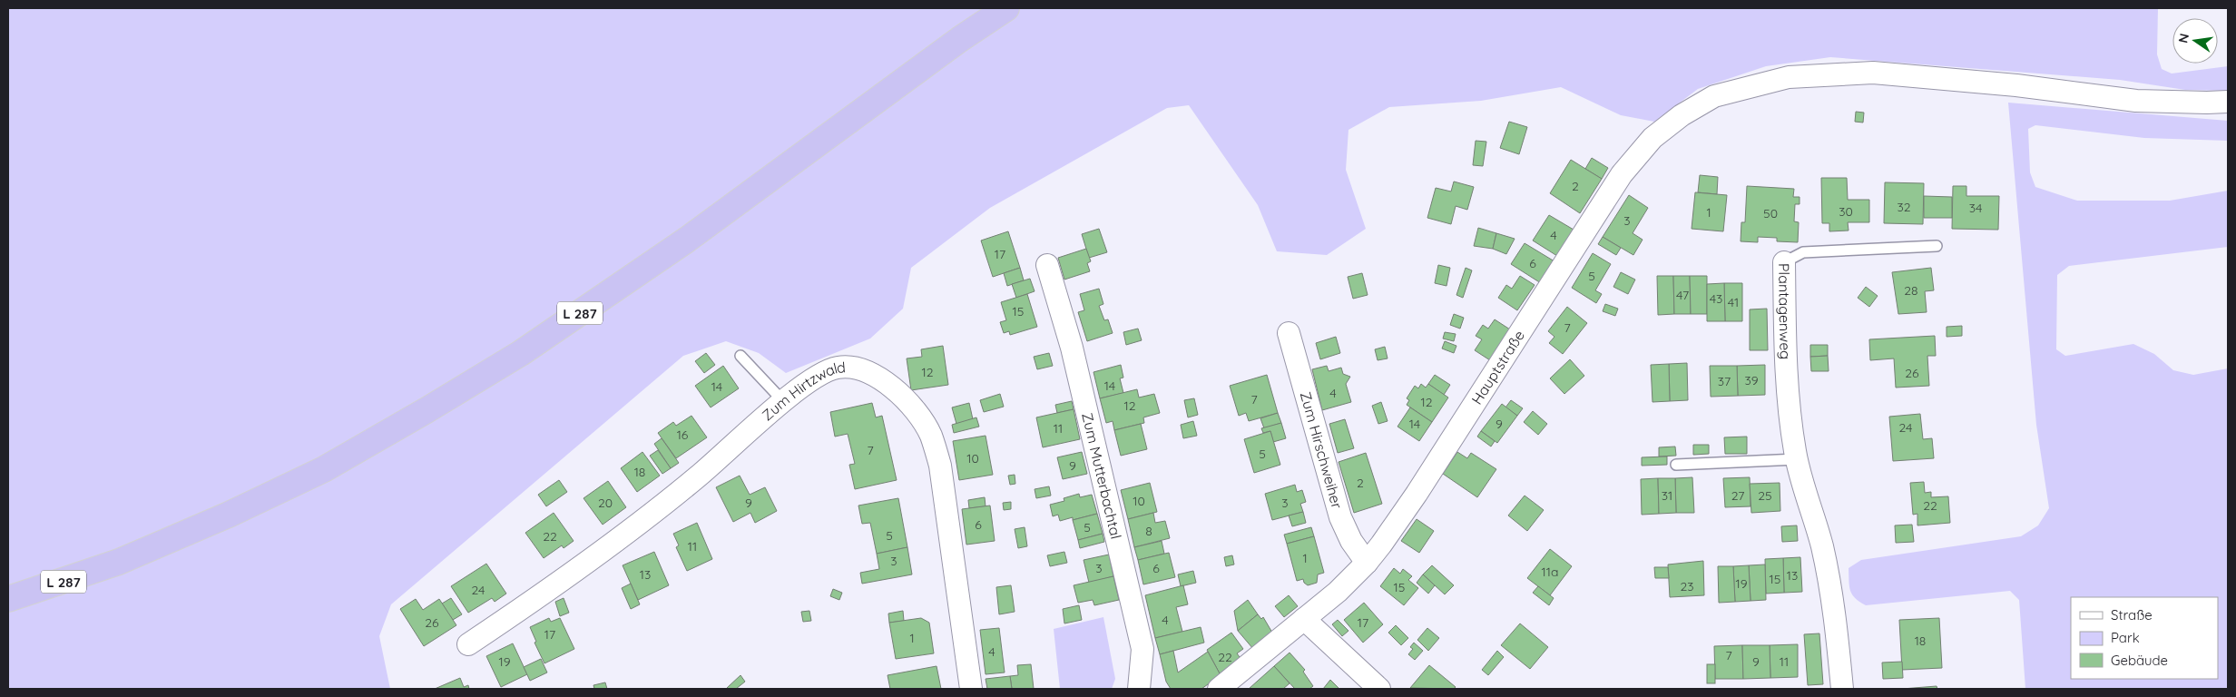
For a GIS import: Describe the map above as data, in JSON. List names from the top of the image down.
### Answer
{
  "streets": {
    "highway": ["L 287"],
    "street": [
      "Plantagenweg",
      "Hauptstraße",
      "Zum Hirtzwald",
      "Zum Hirschweiher",
      "Zum Mutterbachtal"
    ]
  },
  "crossings": [
    ["Hauptstraße", "Zum Hirschweiher"]
  ],
  "house_numbers": [
    "2",
    "32",
    "34",
    "30",
    "1",
    "50",
    "3",
    "4",
    "17",
    "6",
    "5",
    "28",
    "47",
    "43",
    "41",
    "15",
    "7",
    "12",
    "26",
    "39",
    "37",
    "14",
    "14",
    "4",
    "7",
    "12",
    "12",
    "14",
    "9",
    "24",
    "11",
    "16",
    "7",
    "5",
    "10",
    "9",
    "18",
    "2",
    "31",
    "27",
    "25",
    "10",
    "20",
    "9",
    "3",
    "22",
    "6",
    "5",
    "8",
    "5",
    "22",
    "11",
    "1",
    "3",
    "3",
    "6",
    "11a",
    "13",
    "13",
    "15",
    "19",
    "23",
    "15",
    "24",
    "4",
    "26",
    "17",
    "17",
    "1",
    "18",
    "4",
    "7",
    "22",
    "19",
    "9",
    "11"
  ],
  "legend": ["Straße", "Park", "Gebäude"],
  "north": "left"
}
